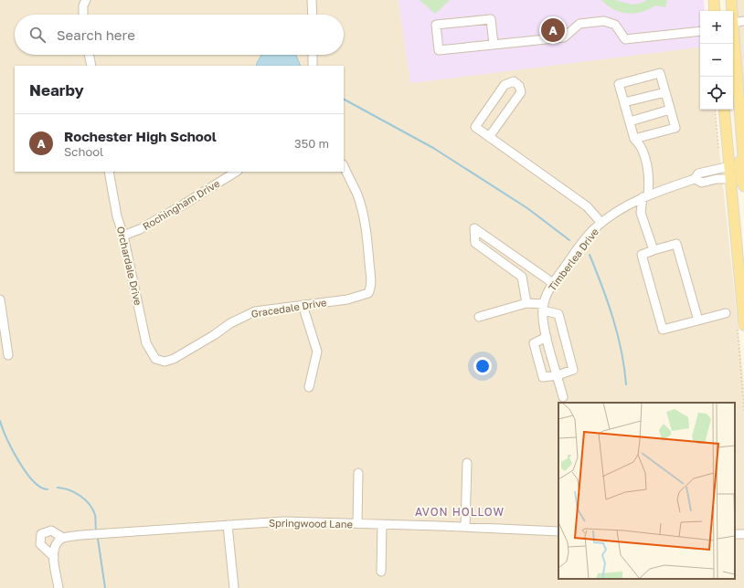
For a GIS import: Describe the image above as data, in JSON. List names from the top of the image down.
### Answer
{
  "streets": {
    "street": [
      "Rochingham Drive",
      "Timberlea Drive",
      "Orchardale Drive",
      "Gracedale Drive",
      "Springwood Lane"
    ]
  },
  "crossings": [
    ["Rochingham Drive", "Orchardale Drive"],
    ["Orchardale Drive", "Gracedale Drive"]
  ],
  "districts": ["AVON HOLLOW"],
  "page": {
    "map_buttons": ["+", "−"],
    "search": "Search here",
    "pins": "A",
    "heading": "Nearby",
    "list": [
      {
        "mark": "A",
        "name": "Rochester High School",
        "note": "School",
        "value": "350 m"
      }
    ]
  }
}
